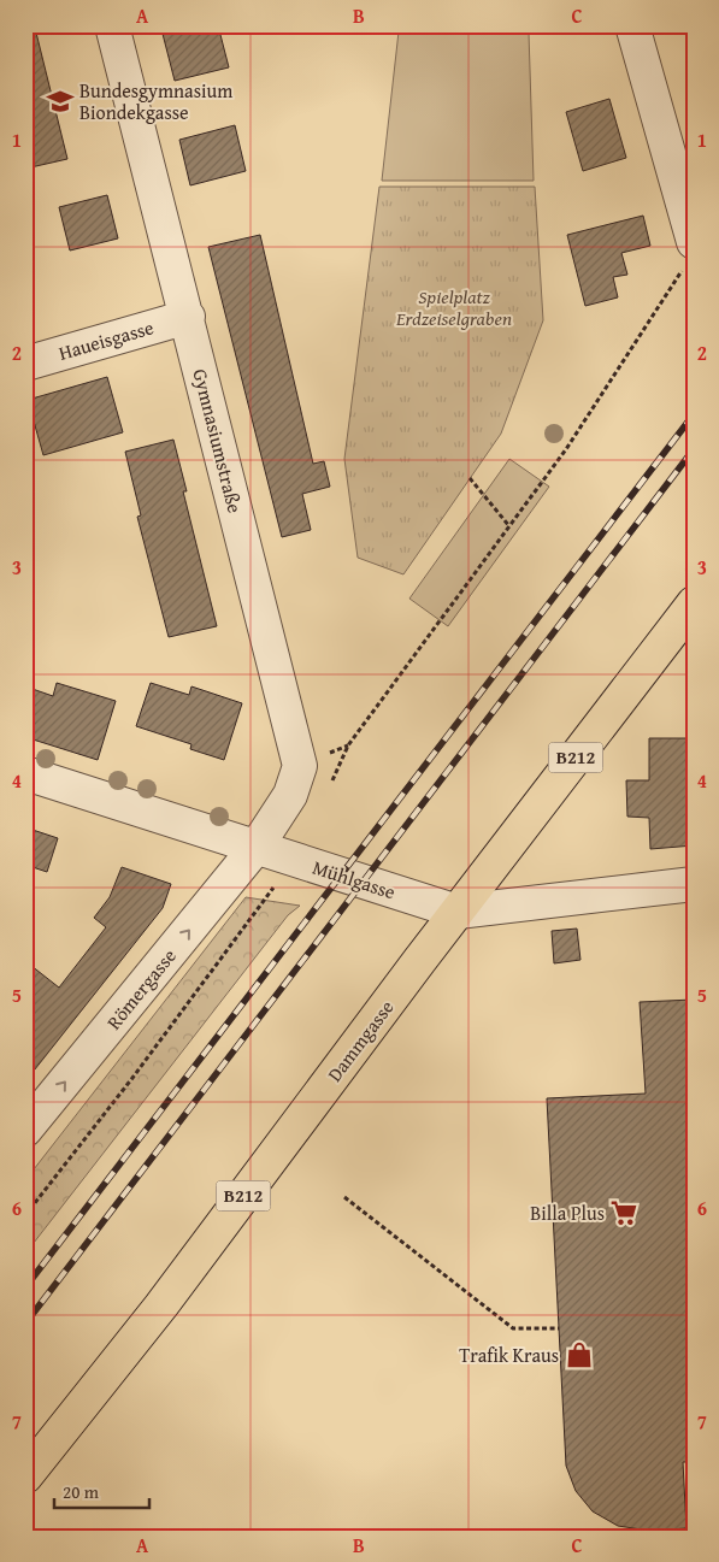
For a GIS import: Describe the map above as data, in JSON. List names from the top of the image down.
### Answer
{
  "streets": {
    "main road": ["B212", "Dammgasse"],
    "street": [
      "Haueisgasse",
      "Gymnasiumstraße",
      "Mühlgasse",
      "Römergasse"
    ]
  },
  "crossings": [
    ["Haueisgasse", "Gymnasiumstraße"],
    ["Gymnasiumstraße", "Mühlgasse"],
    ["Gymnasiumstraße", "Römergasse"],
    ["Mühlgasse", "Römergasse"],
    ["Mühlgasse", "Dammgasse"]
  ],
  "one_way": ["Römergasse"],
  "parks": ["Spielplatz Erdzeiselgraben"],
  "places": {
    "school or university": ["Bundesgymnasium Biondekgasse"],
    "supermarket": ["Billa Plus"],
    "shop": ["Trafik Kraus"]
  },
  "scale_bar": "20 m",
  "grid": {
    "columns": ["A", "B", "C"],
    "rows": [
      "1",
      "2",
      "3",
      "4",
      "5",
      "6",
      "7"
    ]
  }
}
